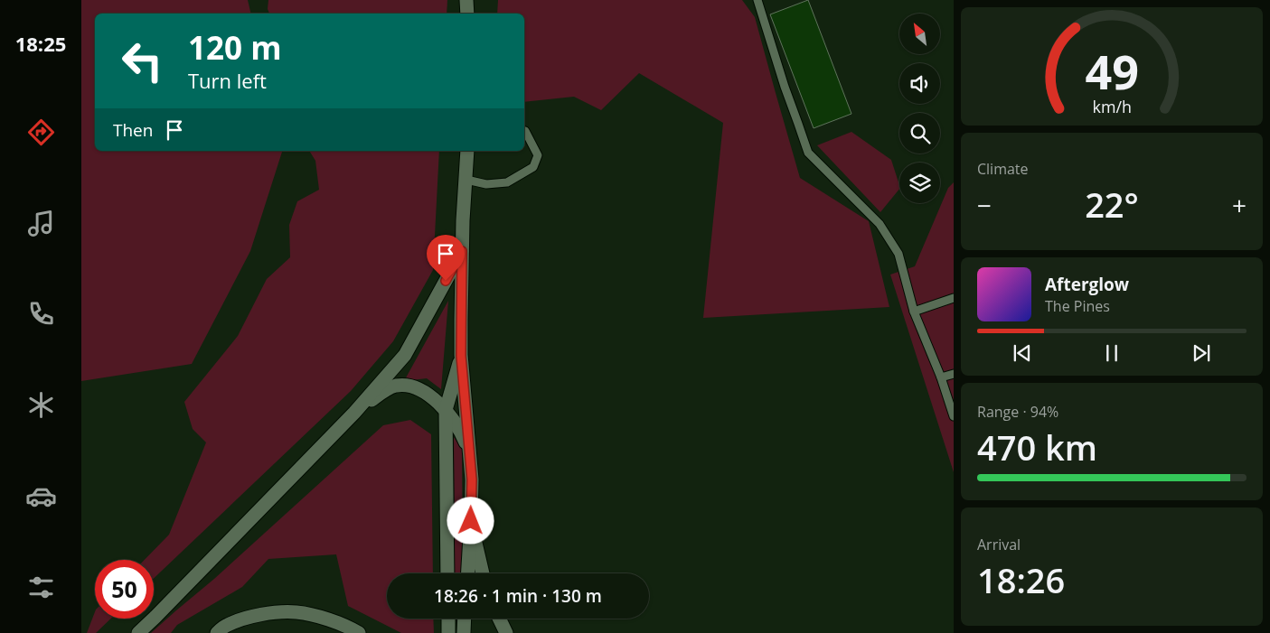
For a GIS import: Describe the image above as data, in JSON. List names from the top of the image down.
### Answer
{
  "north": "top left",
  "page": {
    "tabs": "18:25",
    "turn": ["120 m", "Turn left"],
    "then": "Then",
    "tile": [
      "Climate",
      ["Range · 94%", "470 km"],
      ["Arrival", "18:26"]
    ],
    "heat": ["−", "22°", "+"],
    "song": ["Afterglow", "The Pines"],
    "limit": "50",
    "trip": "18:26 · 1 min · 130 m",
    "gauge": ["49", "km/h"]
  }
}
